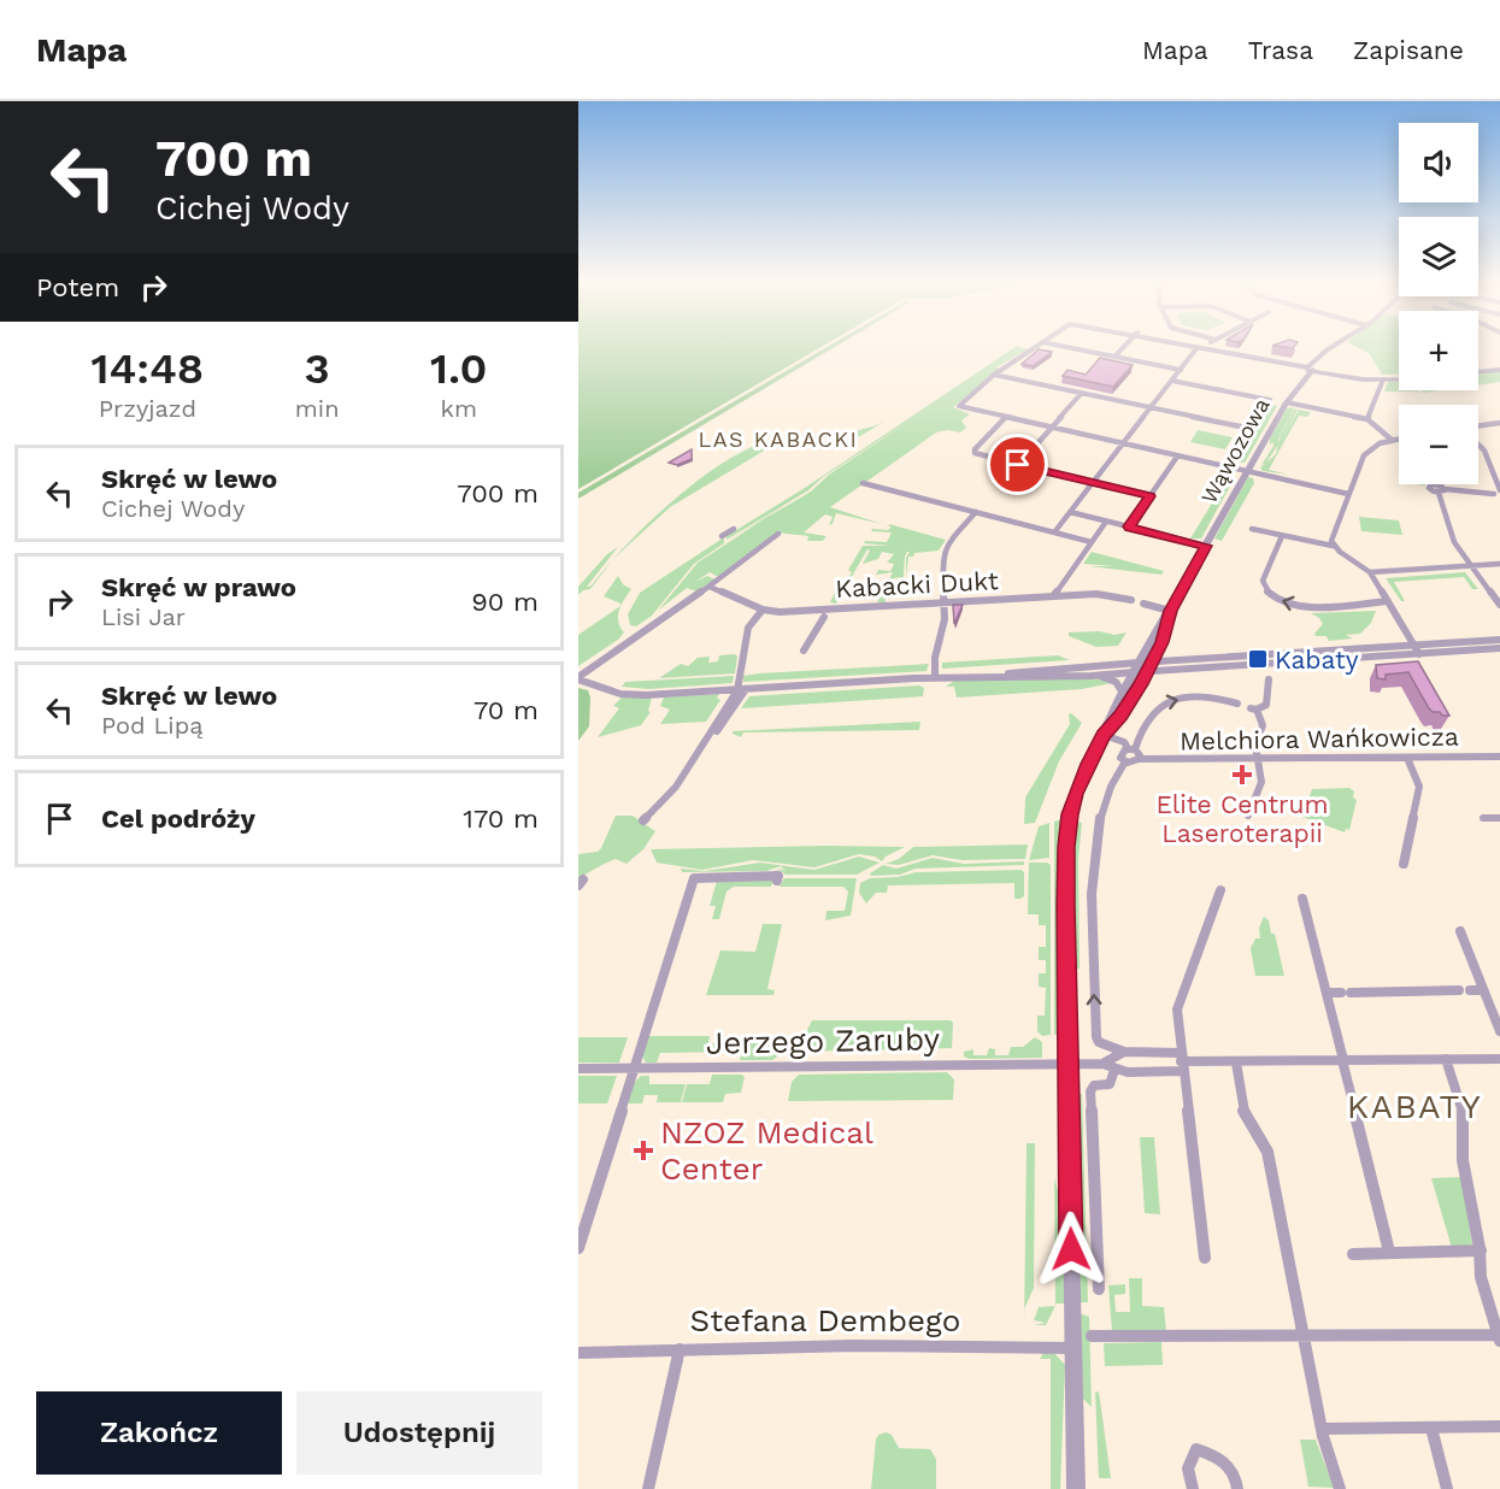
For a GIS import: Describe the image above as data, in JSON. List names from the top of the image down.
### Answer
{
  "streets": {
    "street": [
      "Wąwozowa",
      "Kabacki Dukt",
      "Melchiora Wańkowicza",
      "Jerzego Zaruby",
      "Stefana Dembego"
    ]
  },
  "crossings": [
    ["Wąwozowa", "Jerzego Zaruby"],
    ["Wąwozowa", "Stefana Dembego"]
  ],
  "districts": ["LAS KABACKI", "KABATY"],
  "places": {
    "transit": ["Kabaty"],
    "health": ["Elite Centrum Laseroterapii", "NZOZ Medical Center"]
  },
  "page": {
    "header": "Mapa",
    "nav": ["Mapa", "Trasa", "Zapisane"],
    "turn": ["700 m", "Cichej Wody"],
    "map_buttons": ["+", "−"],
    "then": "Potem",
    "eta": [
      "14:48",
      "Przyjazd",
      "3",
      "min",
      "1.0",
      "km"
    ],
    "list": [
      {
        "name": "Skręć w lewo",
        "note": "Cichej Wody",
        "value": "700 m"
      },
      {
        "name": "Skręć w prawo",
        "note": "Lisi Jar",
        "value": "90 m"
      },
      {
        "name": "Skręć w lewo",
        "note": "Pod Lipą",
        "value": "70 m"
      },
      {
        "name": "Cel podróży",
        "value": "170 m"
      }
    ],
    "buttons": ["Zakończ", "Udostępnij"]
  }
}
